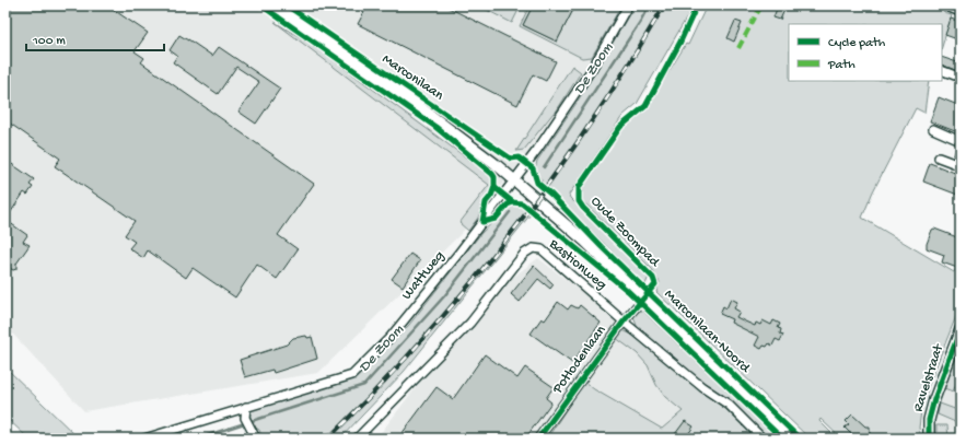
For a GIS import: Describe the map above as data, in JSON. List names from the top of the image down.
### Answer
{
  "streets": {
    "street": [
      "Marconilaan",
      "Bastionweg",
      "Wattweg",
      "Marconilaan-Noord",
      "Potlodenlaan",
      "Ravelstraat"
    ],
    "cycle path": ["Oude Zoompad"]
  },
  "crossings": [
    ["Marconilaan", "Wattweg"],
    ["Marconilaan", "Marconilaan-Noord"],
    ["Bastionweg", "Potlodenlaan"],
    ["Wattweg", "Marconilaan-Noord"],
    ["Marconilaan-Noord", "Potlodenlaan"]
  ],
  "water": ["De Zoom"],
  "legend": ["Cycle path", "Path"],
  "scale_bar": "100 m"
}
